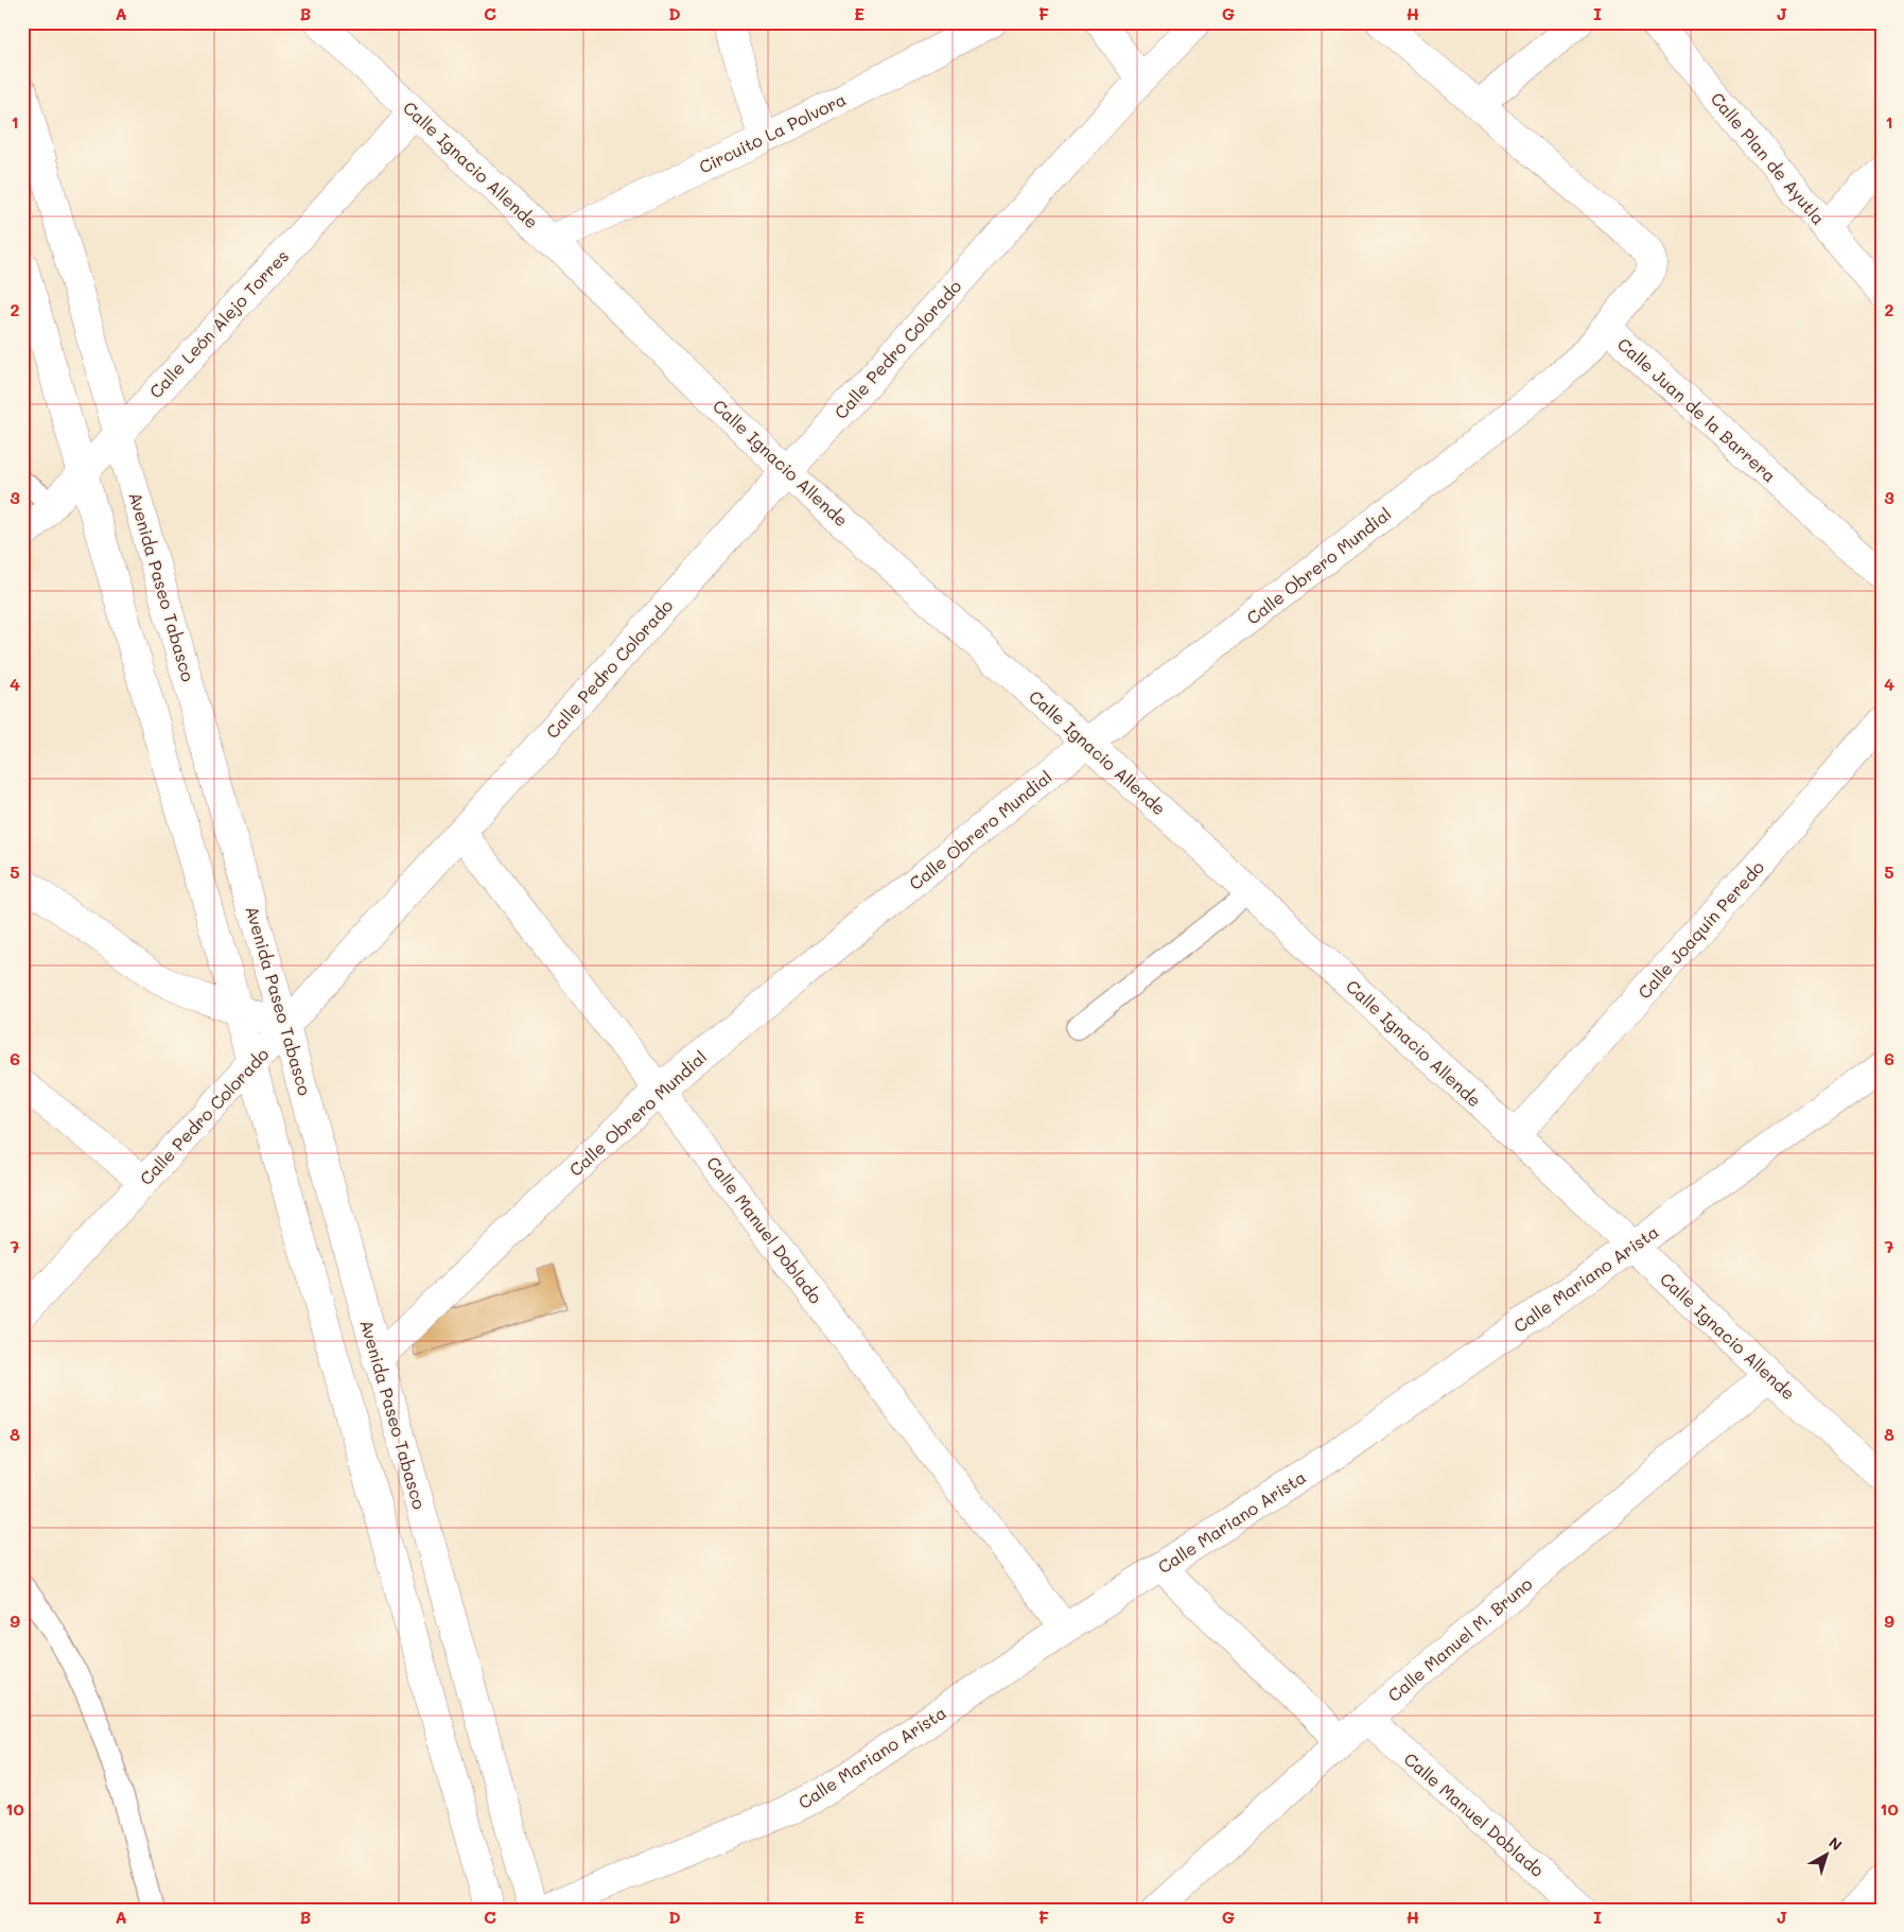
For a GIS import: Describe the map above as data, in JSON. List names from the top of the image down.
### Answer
{
  "streets": {
    "street": [
      "Circuito La Polvora",
      "Calle Plan de Ayutla",
      "Calle Ignacio Allende",
      "Calle León Alejo Torres",
      "Calle Pedro Colorado",
      "Calle Juan de la Barrera",
      "Calle Obrero Mundial",
      "Avenida Paseo Tabasco",
      "Calle Joaquín Peredo",
      "Calle Manuel Doblado",
      "Calle Mariano Arista",
      "Calle Manuel M. Bruno"
    ]
  },
  "crossings": [
    ["Circuito La Polvora", "Calle Ignacio Allende"],
    ["Calle Ignacio Allende", "Calle León Alejo Torres"],
    ["Calle Ignacio Allende", "Calle Pedro Colorado"],
    ["Calle Ignacio Allende", "Calle Obrero Mundial"],
    ["Calle Ignacio Allende", "Calle Joaquín Peredo"],
    ["Calle Ignacio Allende", "Calle Mariano Arista"],
    ["Calle Ignacio Allende", "Calle Manuel M. Bruno"],
    ["Calle León Alejo Torres", "Avenida Paseo Tabasco"],
    ["Calle Pedro Colorado", "Avenida Paseo Tabasco"],
    ["Calle Pedro Colorado", "Calle Manuel Doblado"],
    ["Calle Juan de la Barrera", "Calle Obrero Mundial"],
    ["Calle Obrero Mundial", "Avenida Paseo Tabasco"],
    ["Calle Obrero Mundial", "Calle Manuel Doblado"],
    ["Calle Manuel Doblado", "Calle Mariano Arista"],
    ["Calle Manuel Doblado", "Calle Manuel M. Bruno"]
  ],
  "north": "top right",
  "grid": {
    "columns": [
      "A",
      "B",
      "C",
      "D",
      "E",
      "F",
      "G",
      "H",
      "I",
      "J"
    ],
    "rows": [
      "1",
      "2",
      "3",
      "4",
      "5",
      "6",
      "7",
      "8",
      "9",
      "10"
    ]
  }
}
